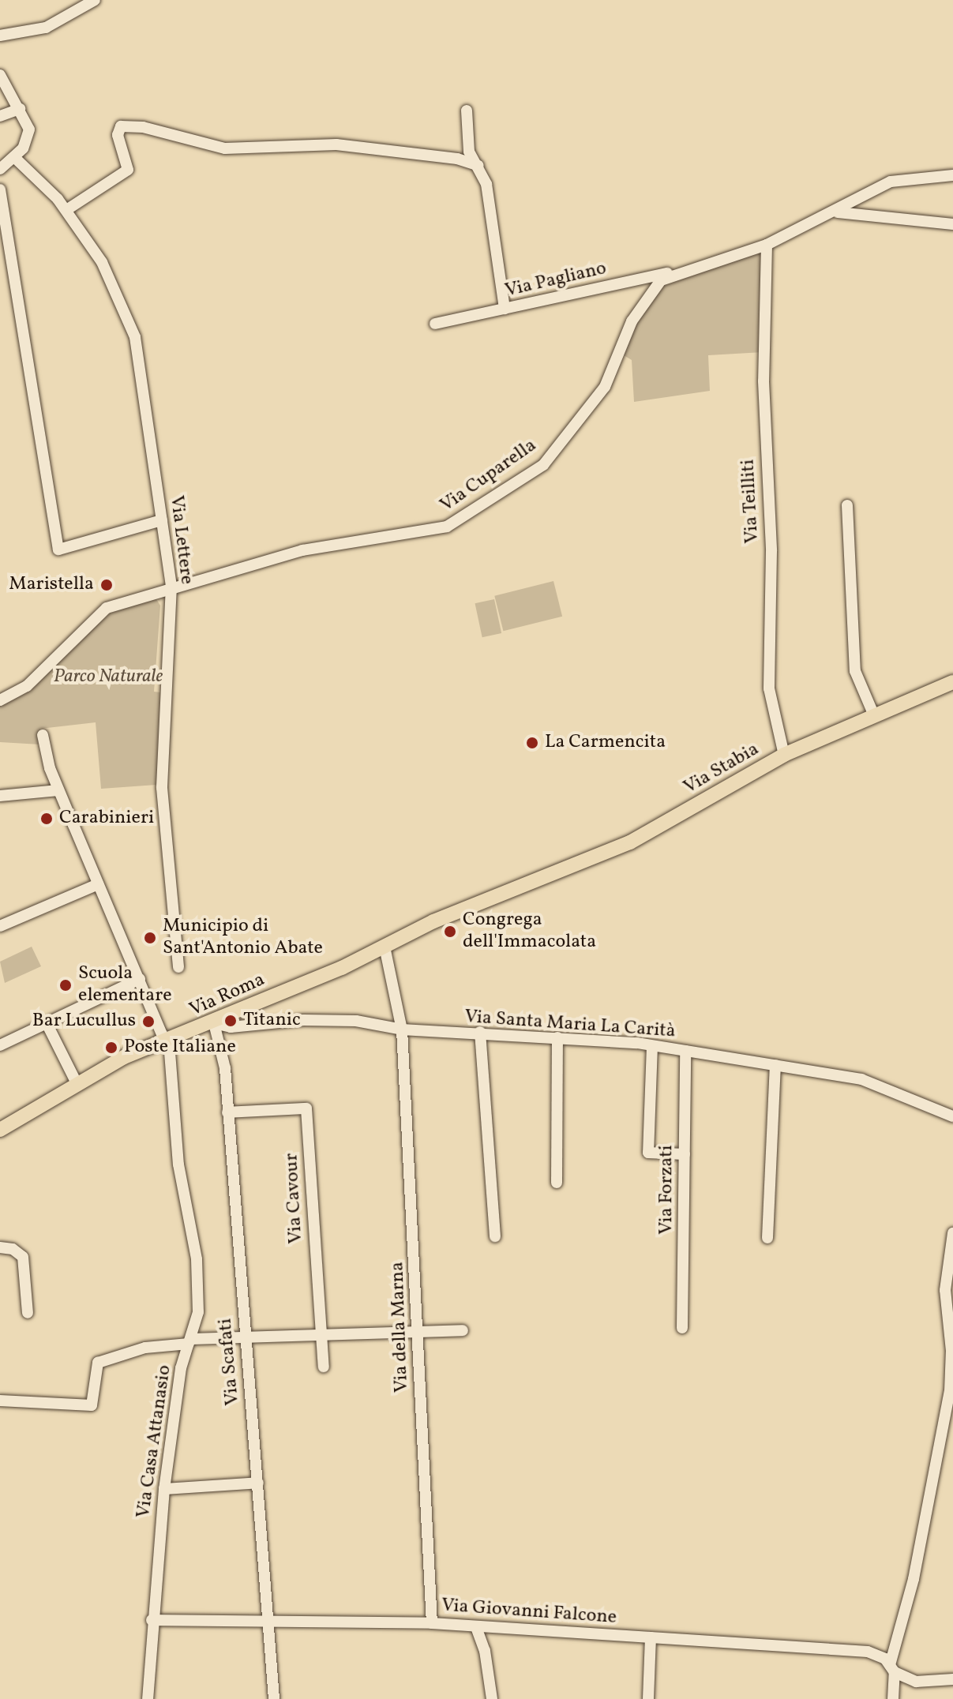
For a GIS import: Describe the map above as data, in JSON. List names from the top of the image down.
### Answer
{
  "streets": {
    "main road": ["Via Stabia", "Via Roma"],
    "street": [
      "Via Pagliano",
      "Via Cuparella",
      "Via Teilliti",
      "Via Lettere",
      "Via Santa Maria La Carità",
      "Via Forzati",
      "Via Cavour",
      "Via della Marna",
      "Via Scafati",
      "Via Casa Attanasio",
      "Via Giovanni Falcone"
    ]
  },
  "crossings": [
    ["Via Pagliano", "Via Cuparella"],
    ["Via Cuparella", "Via Teilliti"],
    ["Via Cuparella", "Via Lettere"],
    ["Via Teilliti", "Via Stabia"],
    ["Via Stabia", "Via Roma"],
    ["Via Roma", "Via Santa Maria La Carità"],
    ["Via Roma", "Via della Marna"],
    ["Via Roma", "Via Scafati"],
    ["Via Roma", "Via Casa Attanasio"],
    ["Via Santa Maria La Carità", "Via Forzati"],
    ["Via Santa Maria La Carità", "Via della Marna"],
    ["Via Santa Maria La Carità", "Via Scafati"],
    ["Via Cavour", "Via Scafati"],
    ["Via della Marna", "Via Giovanni Falcone"],
    ["Via Scafati", "Via Giovanni Falcone"],
    ["Via Casa Attanasio", "Via Giovanni Falcone"]
  ],
  "parks": ["Parco Naturale"],
  "places": [
    "Maristella",
    "La Carmencita",
    "Carabinieri",
    "Congrega dell'Immacolata",
    "Municipio di Sant'Antonio Abate",
    "Scuola elementare",
    "Titanic",
    "Bar Lucullus",
    "Poste Italiane"
  ]
}
